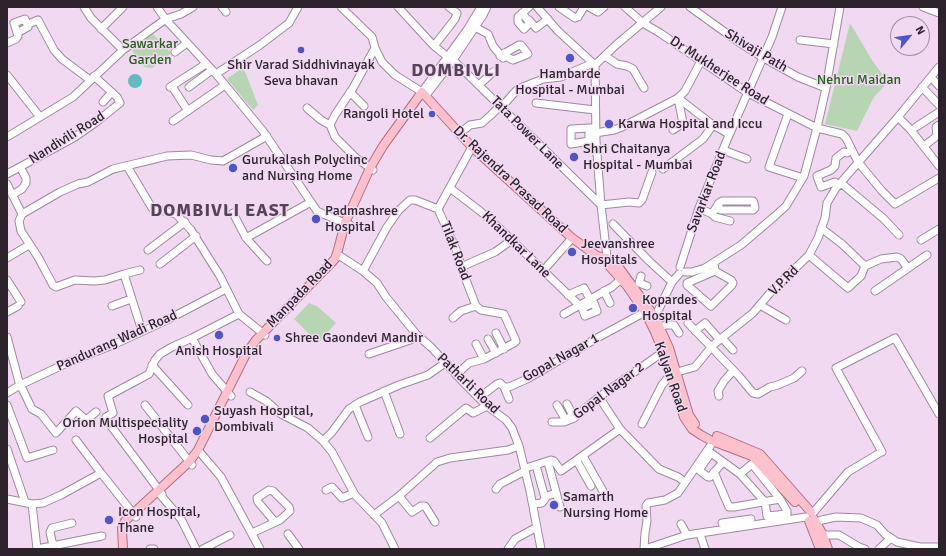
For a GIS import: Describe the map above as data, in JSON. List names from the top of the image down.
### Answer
{
  "streets": {
    "main road": ["Dr. Rajendra Prasad Road", "Manpada Road", "Kalyan Road"],
    "street": [
      "Shivaji Path",
      "Dr Mukherjee Road",
      "Tata Power Lane",
      "Nandivili Road",
      "Savarkar Road",
      "Khandkar Lane",
      "Tilak Road",
      "V.P.Rd",
      "Pandurang Wadi Road",
      "Gopal Nagar 1",
      "Patharli Road",
      "Gopal Nagar 2"
    ]
  },
  "crossings": [
    ["Shivaji Path", "Savarkar Road"],
    ["Dr Mukherjee Road", "Savarkar Road"],
    ["Tata Power Lane", "Manpada Road"],
    ["Dr. Rajendra Prasad Road", "Tilak Road"],
    ["Dr. Rajendra Prasad Road", "Manpada Road"],
    ["Dr. Rajendra Prasad Road", "Kalyan Road"],
    ["Khandkar Lane", "Tilak Road"],
    ["V.P.Rd", "Kalyan Road"],
    ["Manpada Road", "Patharli Road"],
    ["Gopal Nagar 1", "Kalyan Road"],
    ["Gopal Nagar 1", "Patharli Road"],
    ["Kalyan Road", "Gopal Nagar 2"]
  ],
  "districts": ["DOMBIVLI", "DOMBIVLI EAST"],
  "parks": ["Sawarkar Garden", "Nehru Maidan"],
  "places": [
    "Shir Varad Siddhivinayak Seva bhavan",
    "Hambarde Hospital - Mumbai",
    "Rangoli Hotel",
    "Karwa Hospital and Iccu",
    "Shri Chaitanya Hospital - Mumbai",
    "Gurukalash Polyclinc and Nursing Home",
    "Padmashree Hospital",
    "Jeevanshree Hospitals",
    "Kopardes Hospital",
    "Anish Hospital",
    "Shree Gaondevi Mandir",
    "Suyash Hospital, Dombivali",
    "Orion Multispeciality Hospital",
    "Samarth Nursing Home",
    "Icon Hospital, Thane"
  ],
  "north": "top right"
}
